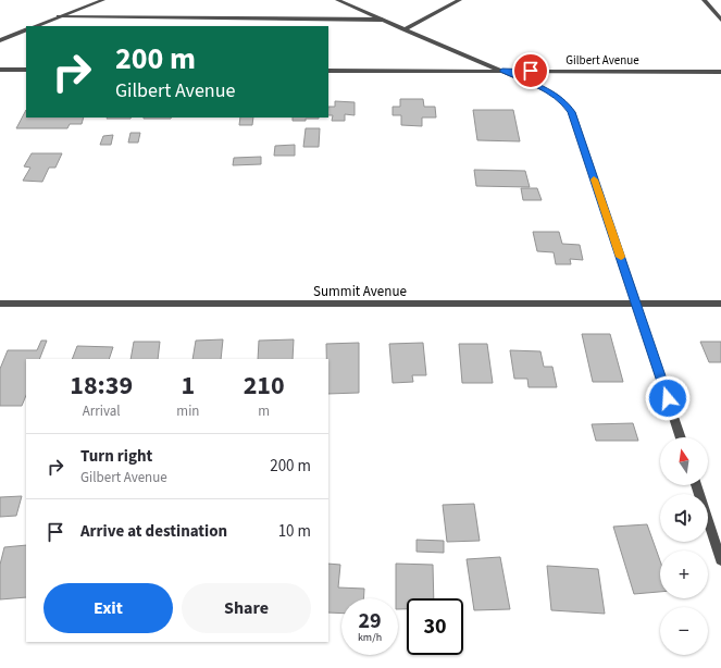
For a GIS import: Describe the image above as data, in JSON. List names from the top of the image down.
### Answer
{
  "streets": {
    "street": ["Gilbert Avenue", "Summit Avenue"]
  },
  "north": "top",
  "page": {
    "turn": ["200 m", "Gilbert Avenue"],
    "eta": [
      "18:39",
      "Arrival",
      "1",
      "min",
      "210",
      "m"
    ],
    "list": [
      {
        "name": "Turn right",
        "note": "Gilbert Avenue",
        "value": "200 m"
      },
      {
        "name": "Arrive at destination",
        "value": "10 m"
      }
    ],
    "map_buttons": ["+", "−"],
    "buttons": ["Exit", "Share"],
    "speed": "29 km/h",
    "limit": "30"
  }
}
